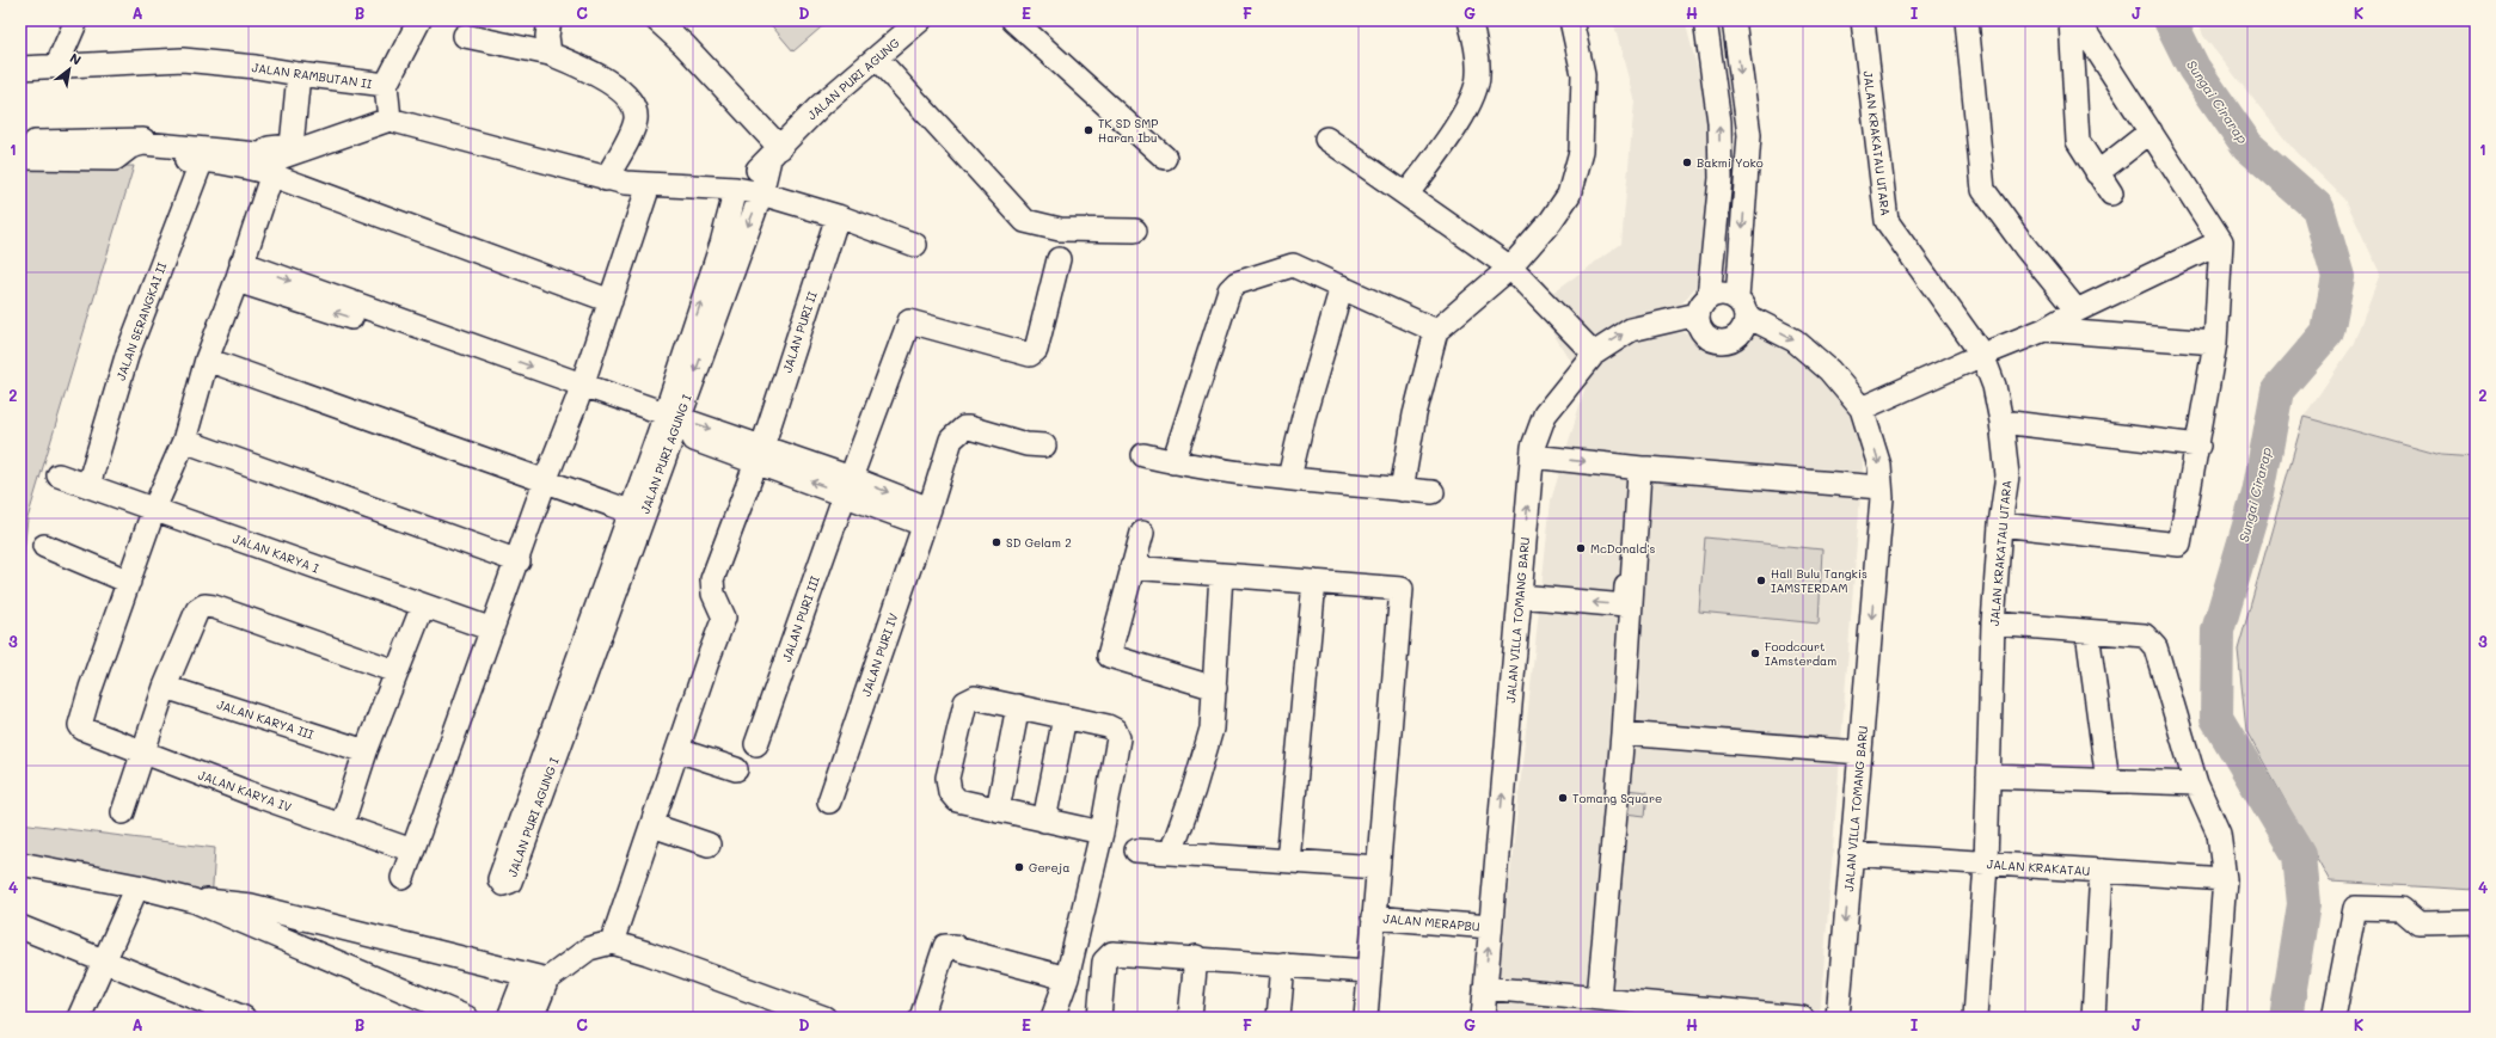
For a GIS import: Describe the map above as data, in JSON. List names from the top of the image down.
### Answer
{
  "streets": {
    "street": [
      "JALAN RAMBUTAN II",
      "JALAN PURI AGUNG",
      "JALAN KRAKATAU UTARA",
      "JALAN SERANGKAI II",
      "JALAN PURI II",
      "JALAN PURI AGUNG I",
      "JALAN KARYA I",
      "JALAN PURI III",
      "JALAN VILLA TOMANG BARU",
      "JALAN PURI IV",
      "JALAN KARYA III",
      "JALAN KARYA IV",
      "JALAN KRAKATAU",
      "JALAN MERAPBU"
    ]
  },
  "crossings": [
    ["JALAN PURI AGUNG", "JALAN PURI AGUNG I"],
    ["JALAN KRAKATAU UTARA", "JALAN KRAKATAU"],
    ["JALAN SERANGKAI II", "JALAN KARYA I"],
    ["JALAN VILLA TOMANG BARU", "JALAN KRAKATAU"],
    ["JALAN VILLA TOMANG BARU", "JALAN MERAPBU"]
  ],
  "water": ["Sungai Cirarap"],
  "places": [
    "TK SD SMP Haran Ibu",
    "Bakmi Yoko",
    "SD Gelam 2",
    "McDonald's",
    "Hall Bulu Tangkis IAMSTERDAM",
    "Foodcourt IAmsterdam",
    "Tomang Square",
    "Gereja"
  ],
  "north": "top right",
  "grid": {
    "columns": [
      "A",
      "B",
      "C",
      "D",
      "E",
      "F",
      "G",
      "H",
      "I",
      "J",
      "K"
    ],
    "rows": [
      "1",
      "2",
      "3",
      "4"
    ]
  }
}
